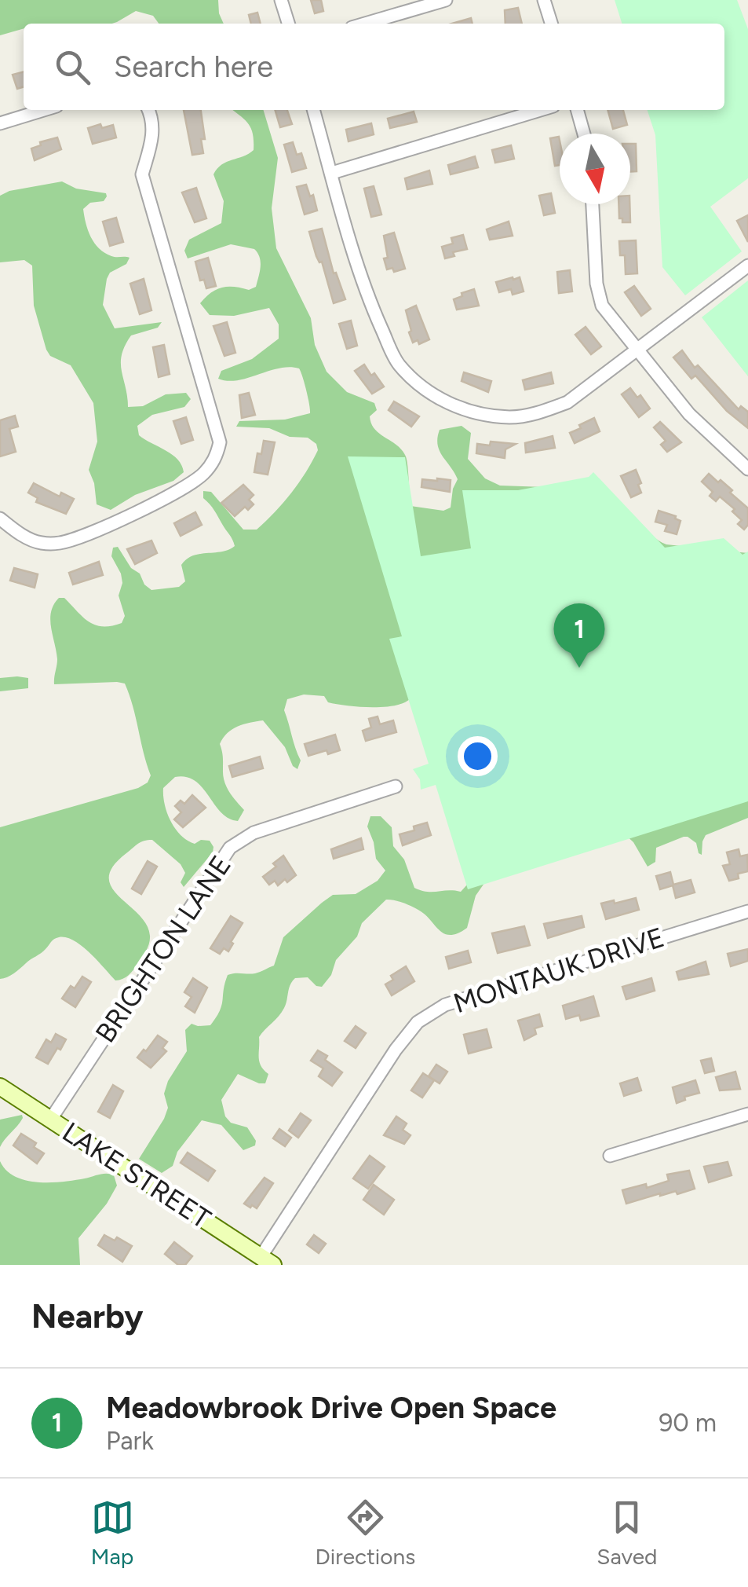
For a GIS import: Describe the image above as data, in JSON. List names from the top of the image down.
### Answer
{
  "streets": {
    "street": ["BRIGHTON LANE", "MONTAUK DRIVE", "LAKE STREET"]
  },
  "crossings": [
    ["BRIGHTON LANE", "LAKE STREET"],
    ["MONTAUK DRIVE", "LAKE STREET"]
  ],
  "north": "bottom",
  "page": {
    "search": "Search here",
    "pins": "1",
    "heading": "Nearby",
    "list": [
      {
        "mark": "1",
        "name": "Meadowbrook Drive Open Space",
        "note": "Park",
        "value": "90 m"
      }
    ],
    "nav": ["Map", "Directions", "Saved"]
  }
}
